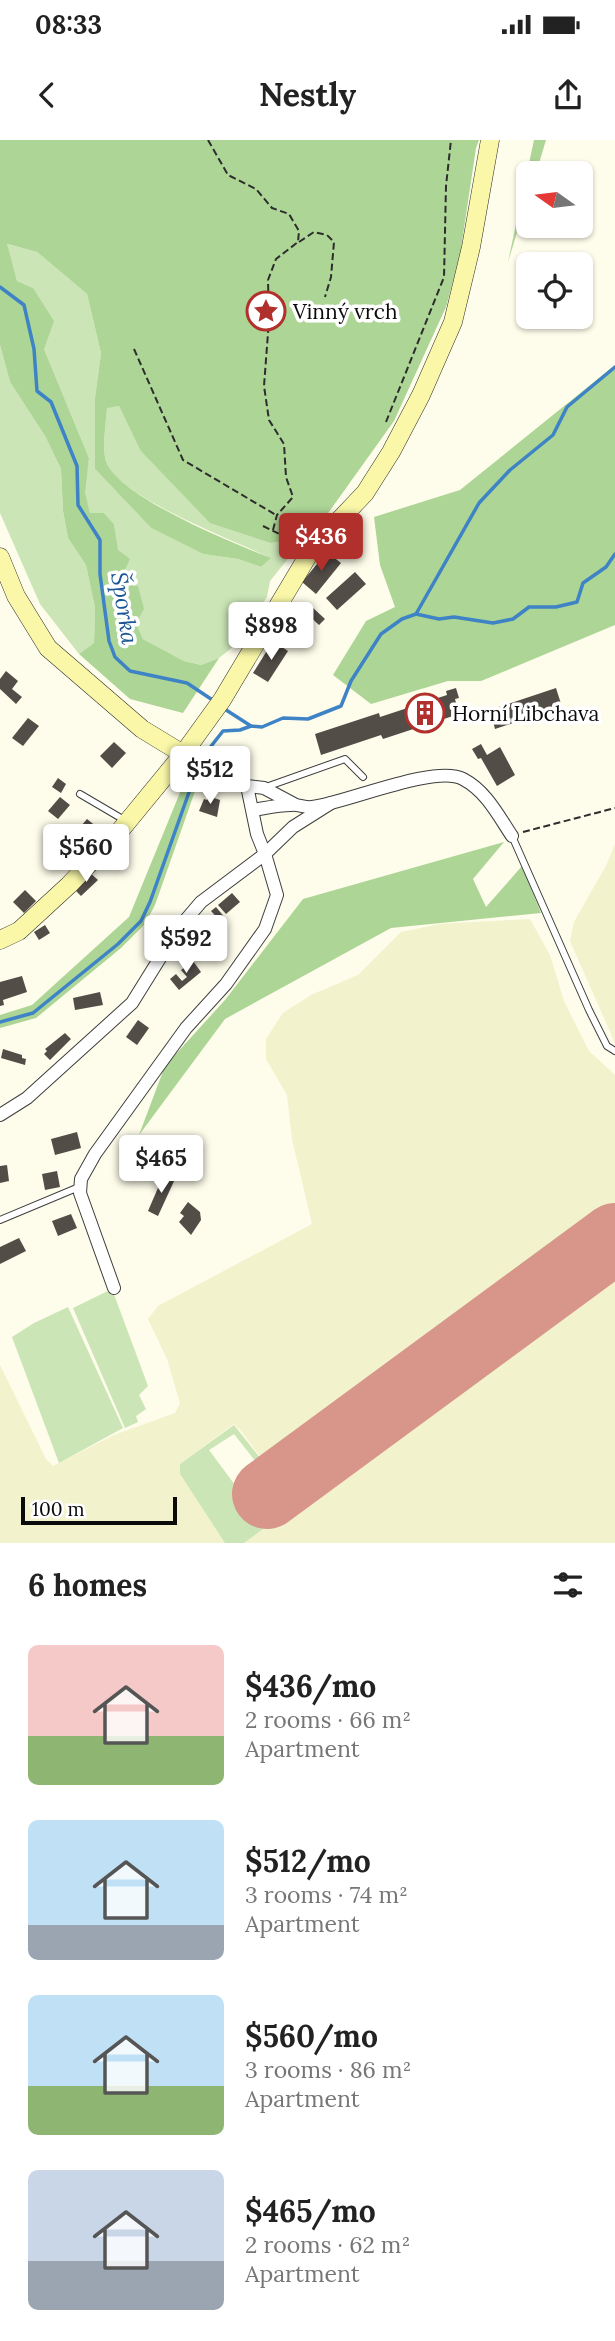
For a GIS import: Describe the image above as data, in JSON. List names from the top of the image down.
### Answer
{
  "water": ["Šporka"],
  "places": {
    "place": ["Vinný vrch"],
    "building": ["Horní Libchava"]
  },
  "scale_bar": "100 m",
  "north": "left",
  "page": {
    "status": "08:33",
    "header": "Nestly",
    "price": [
      "$436",
      "$898",
      "$512",
      "$560",
      "$592",
      "$465"
    ],
    "scale": "100 m",
    "heading": "6 homes",
    "list": [
      {
        "name": "$436/mo",
        "note": "2 rooms · 66 m² · Apartment"
      },
      {
        "name": "$512/mo",
        "note": "3 rooms · 74 m² · Apartment"
      },
      {
        "name": "$560/mo",
        "note": "3 rooms · 86 m² · Apartment"
      },
      {
        "name": "$465/mo",
        "note": "2 rooms · 62 m² · Apartment"
      }
    ]
  }
}
